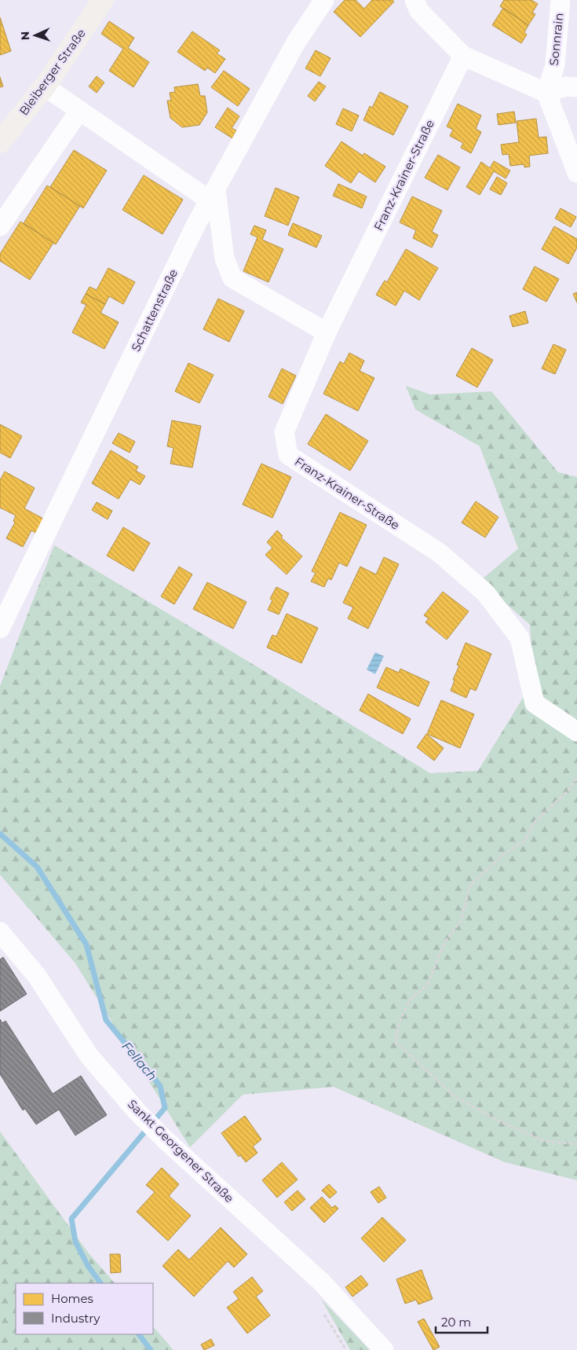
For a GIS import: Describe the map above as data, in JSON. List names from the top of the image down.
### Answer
{
  "streets": {
    "main road": ["Bleiberger Straße"],
    "street": [
      "Sonnrain",
      "Franz-Krainer-Straße",
      "Schattenstraße",
      "Sankt Georgener Straße"
    ]
  },
  "water": ["Fellach"],
  "legend": ["Homes", "Industry"],
  "scale_bar": "20 m",
  "north": "left"
}
